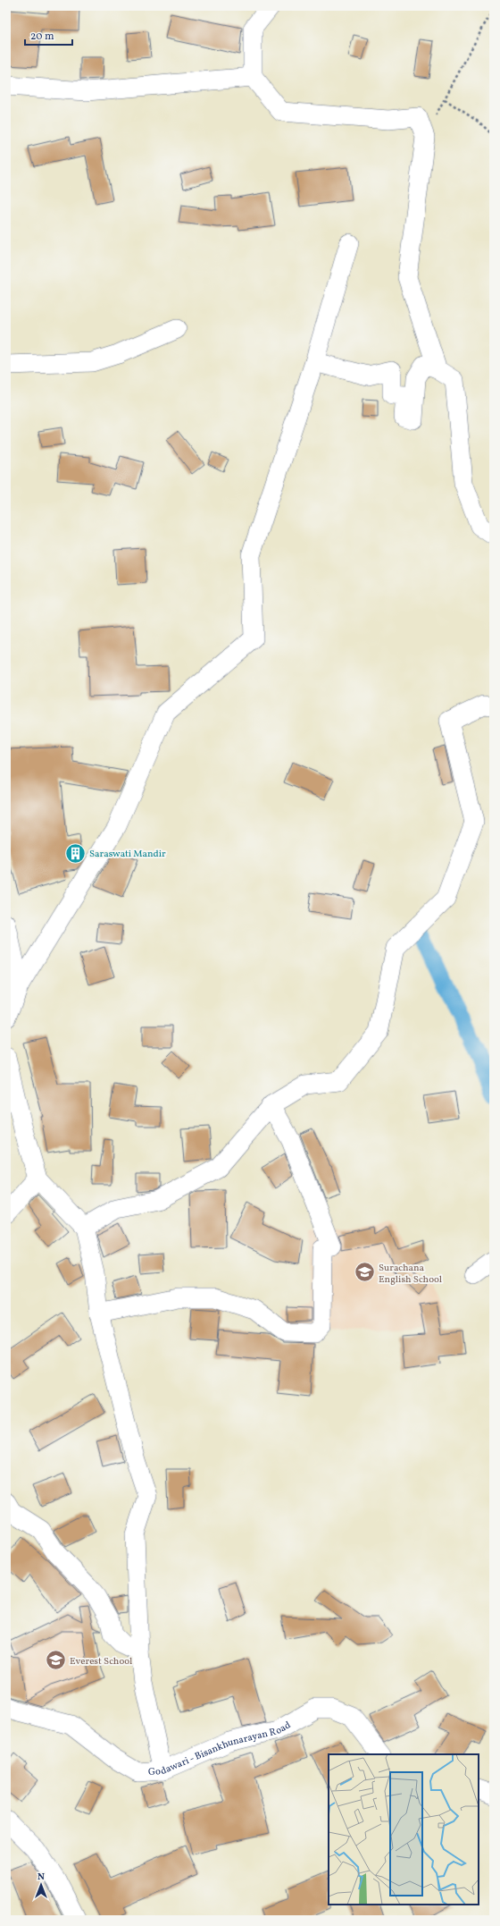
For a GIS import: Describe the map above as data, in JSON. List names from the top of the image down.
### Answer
{
  "streets": {
    "street": ["Godawari - Bisankhunarayan Road"]
  },
  "places": {
    "building": ["Saraswati Mandir"],
    "school or university": ["Surachana English School", "Everest School"]
  },
  "scale_bar": "20 m",
  "north": "top"
}
